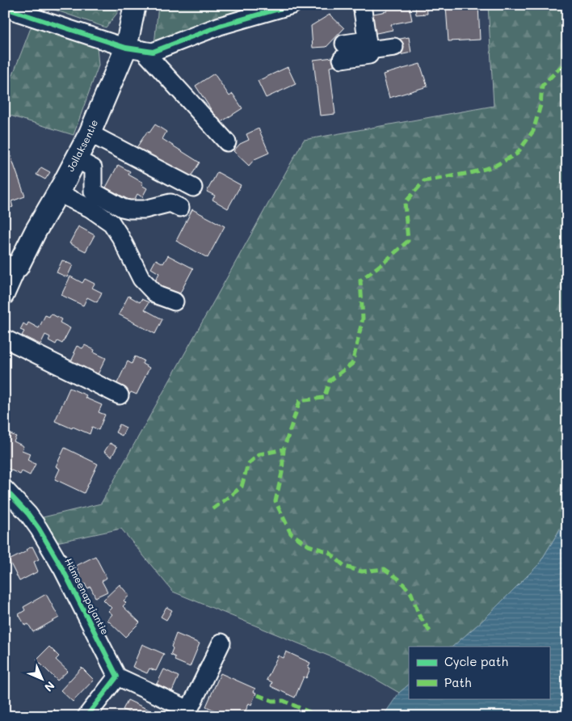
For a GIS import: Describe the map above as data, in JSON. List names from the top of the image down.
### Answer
{
  "streets": {
    "main road": ["Jollaksentie"],
    "street": ["Hämeenapajantie"]
  },
  "legend": ["Cycle path", "Path"],
  "north": "bottom right"
}
